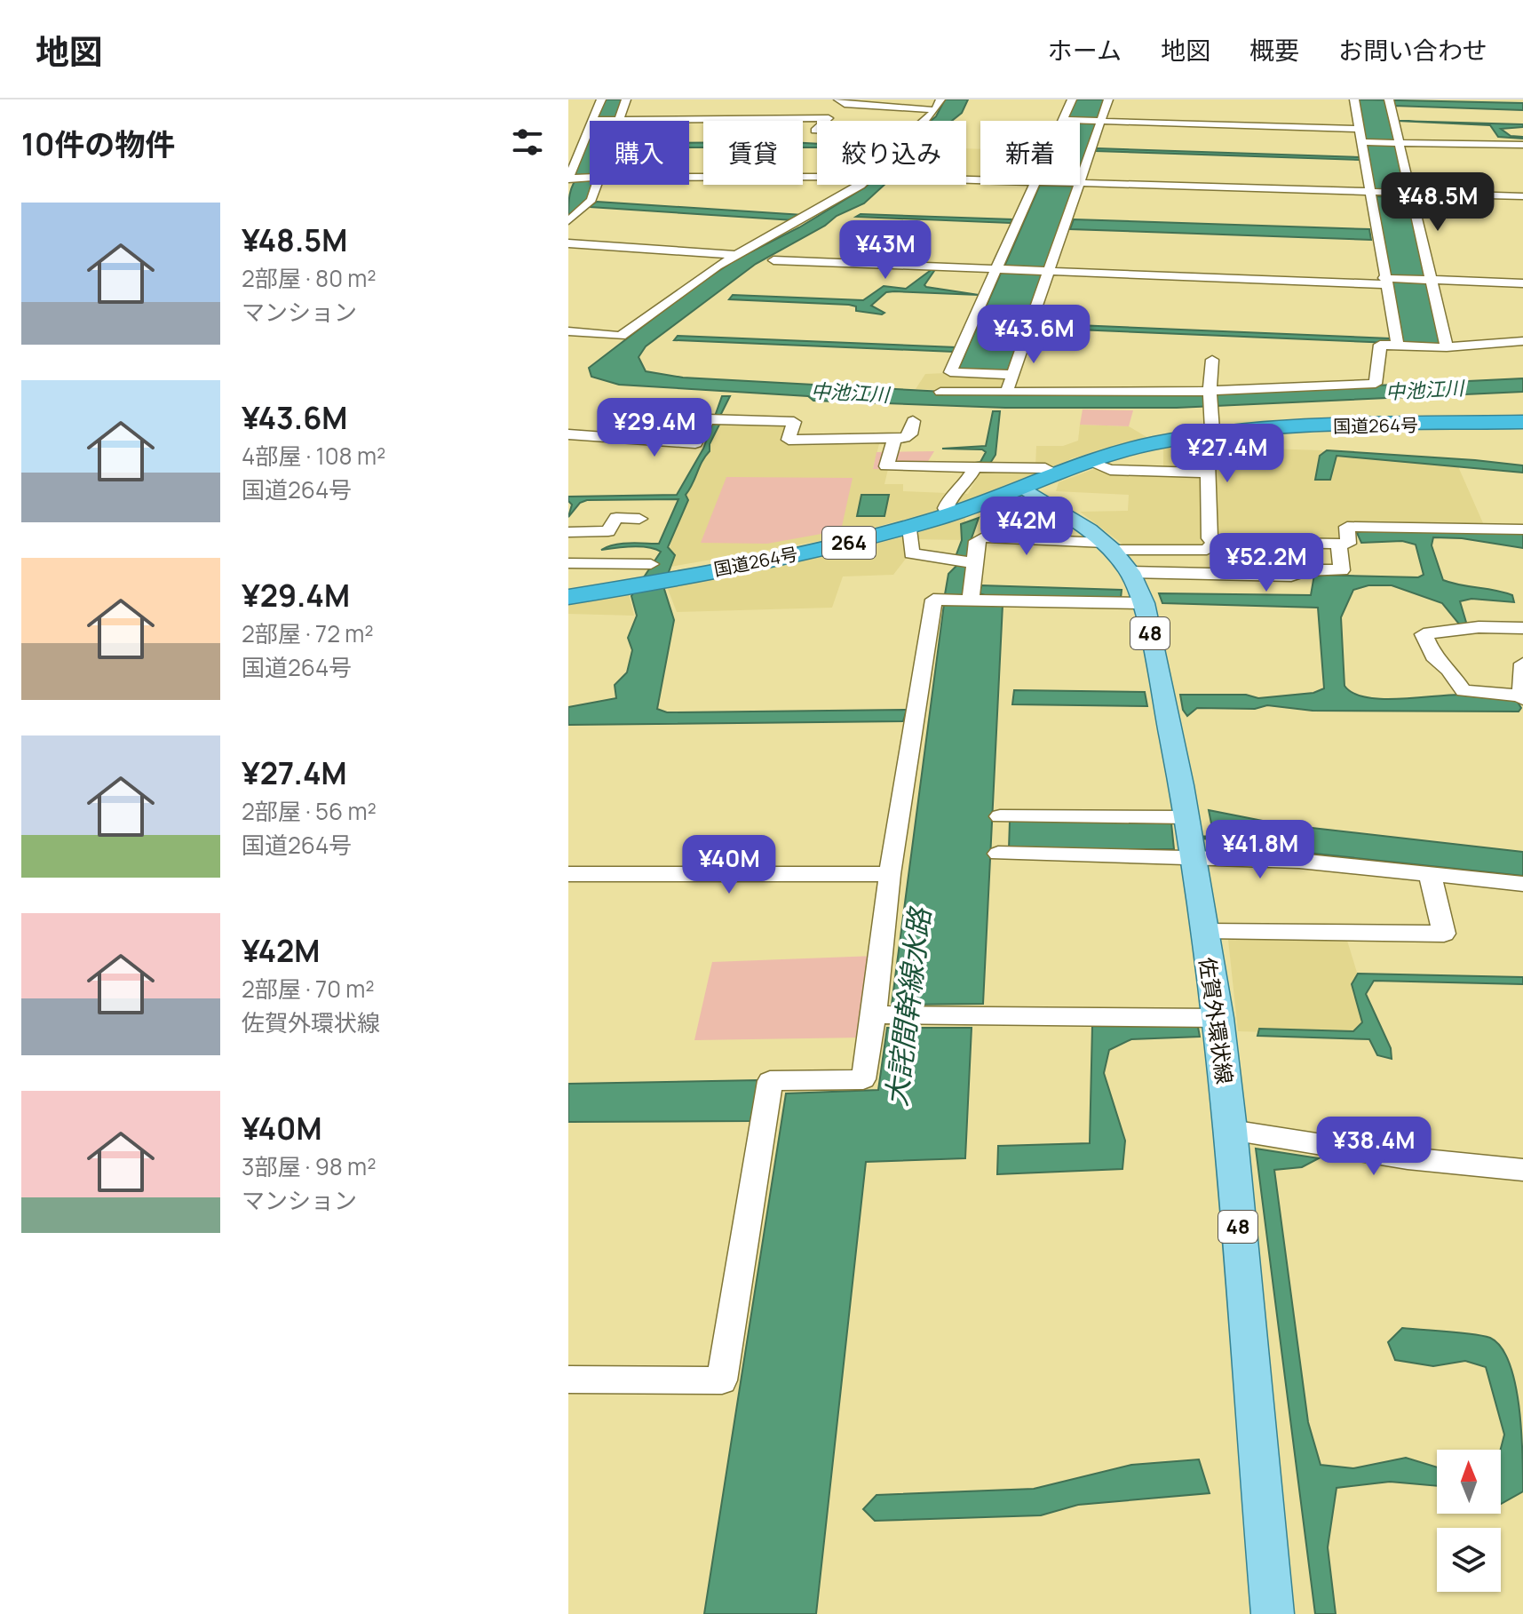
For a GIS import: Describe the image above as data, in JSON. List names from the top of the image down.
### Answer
{
  "streets": {
    "highway": ["国道264号", "264"],
    "main road": ["48", "佐賀外環状線"]
  },
  "crossings": [
    ["国道264号", "佐賀外環状線"]
  ],
  "water": ["中池江川", "大詫間幹線水路"],
  "north": "top",
  "page": {
    "header": "地図",
    "nav": [
      "ホーム",
      "地図",
      "概要",
      "お問い合わせ"
    ],
    "heading": "10件の物件",
    "chip": [
      "購入",
      "賃貸",
      "絞り込み",
      "新着"
    ],
    "price": [
      "¥48.5M",
      "¥43M",
      "¥43.6M",
      "¥29.4M",
      "¥27.4M",
      "¥42M",
      "¥52.2M",
      "¥41.8M",
      "¥40M",
      "¥38.4M"
    ],
    "list": [
      {
        "name": "¥48.5M",
        "note": "2部屋 · 80 m² · マンション"
      },
      {
        "name": "¥43.6M",
        "note": "4部屋 · 108 m² · 国道264号"
      },
      {
        "name": "¥29.4M",
        "note": "2部屋 · 72 m² · 国道264号"
      },
      {
        "name": "¥27.4M",
        "note": "2部屋 · 56 m² · 国道264号"
      },
      {
        "name": "¥42M",
        "note": "2部屋 · 70 m² · 佐賀外環状線"
      },
      {
        "name": "¥40M",
        "note": "3部屋 · 98 m² · マンション"
      }
    ]
  }
}
